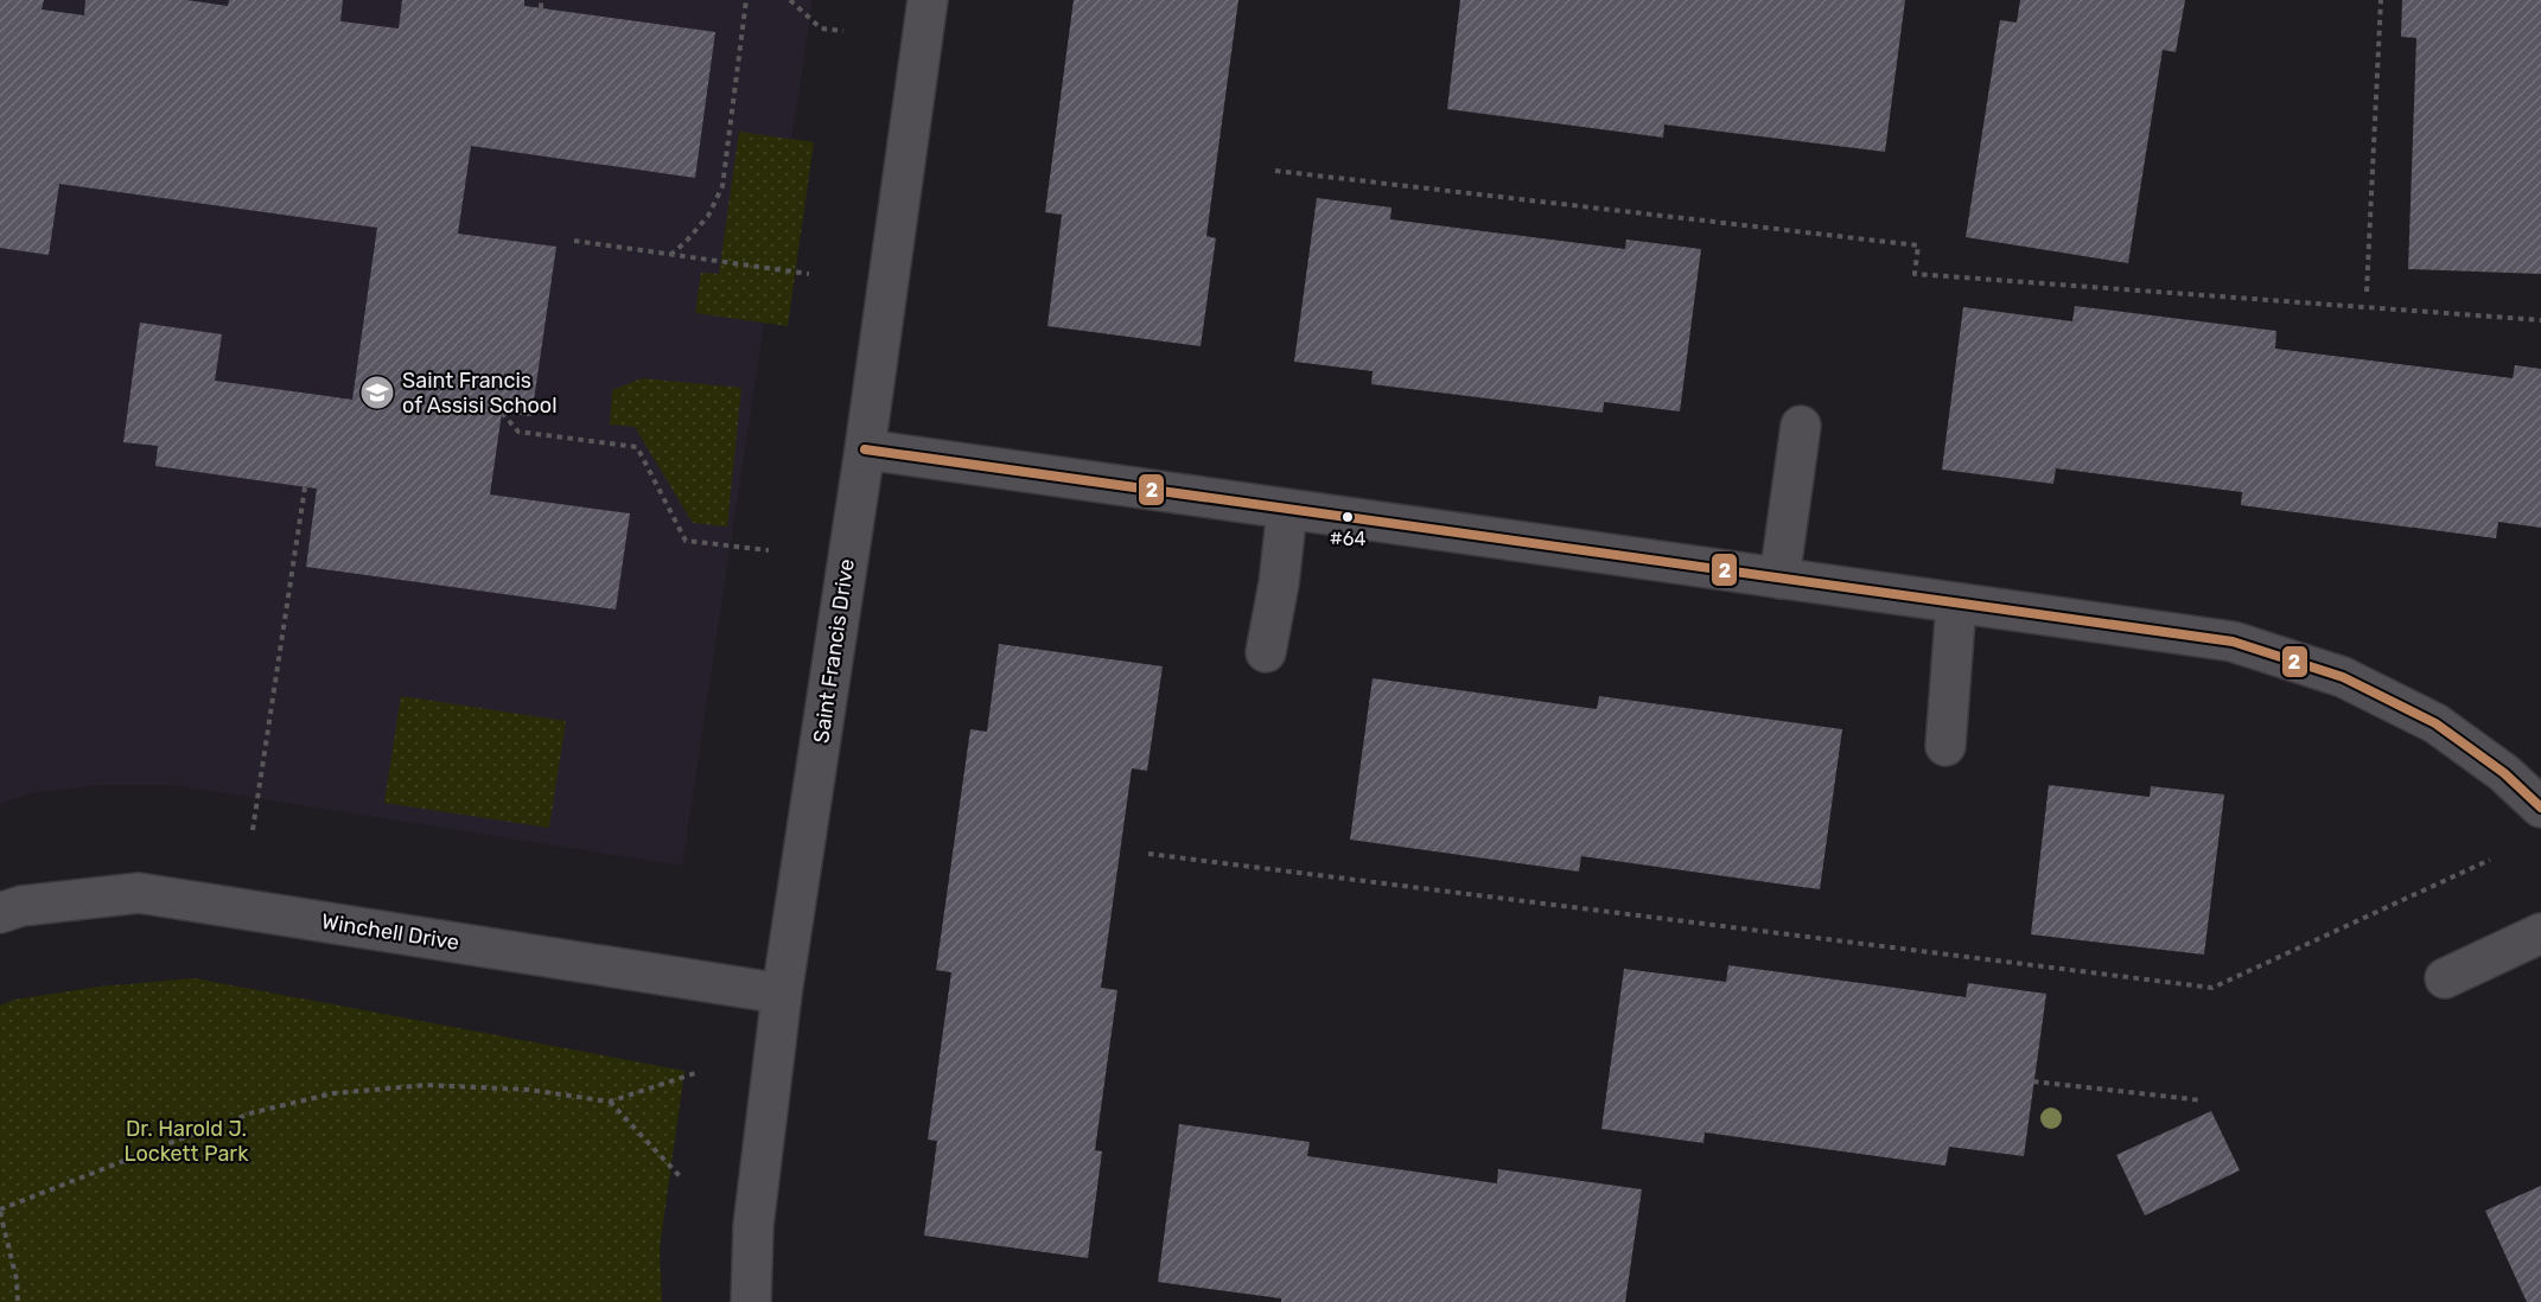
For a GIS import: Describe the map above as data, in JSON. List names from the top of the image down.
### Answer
{
  "streets": {
    "street": ["Saint Francis Drive", "Winchell Drive"]
  },
  "crossings": [
    ["Saint Francis Drive", "Winchell Drive"]
  ],
  "parks": ["Dr. Harold J. Lockett Park"],
  "places": {
    "school or university": ["Saint Francis of Assisi School"],
    "other": ["#64"]
  },
  "lines": ["transit line 2"]
}
